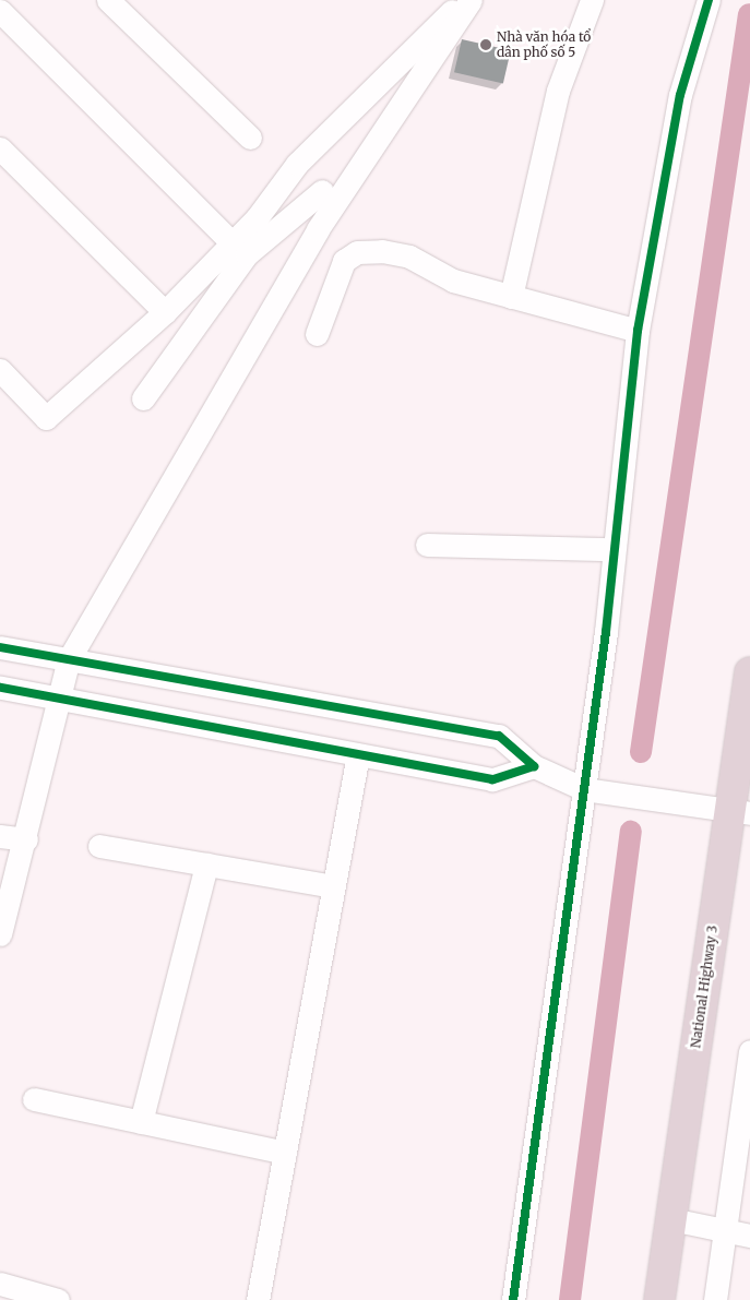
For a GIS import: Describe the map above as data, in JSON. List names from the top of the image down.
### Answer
{
  "streets": {
    "highway": ["National Highway 3"]
  },
  "places": ["Nhà văn hóa tổ dân phố số 5"]
}
